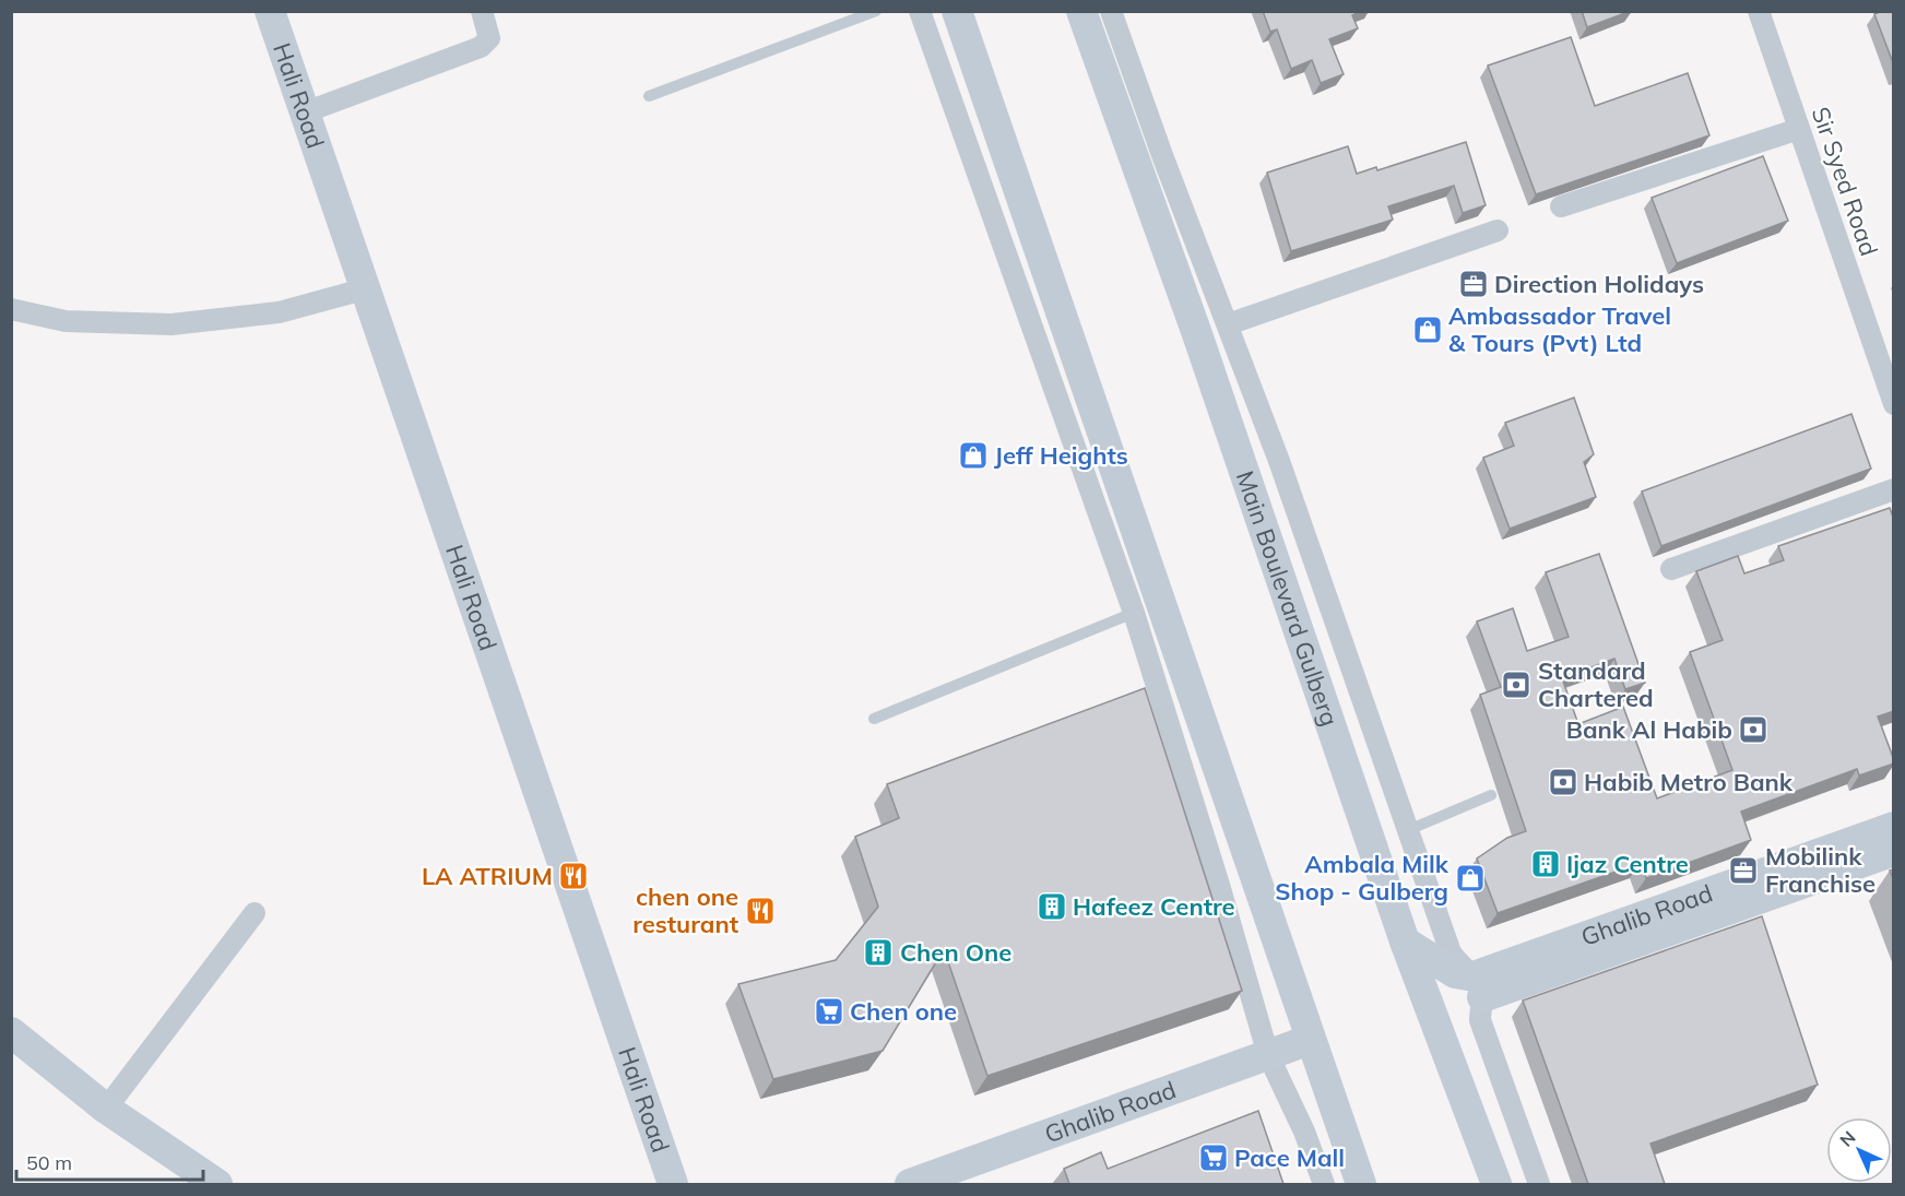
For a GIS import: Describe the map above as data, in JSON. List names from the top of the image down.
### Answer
{
  "streets": {
    "street": [
      "Hali Road",
      "Sir Syed Road",
      "Main Boulevard Gulberg",
      "Ghalib Road"
    ]
  },
  "places": {
    "office": ["Direction Holidays", "Mobilink Franchise"],
    "shop": ["Ambassador Travel & Tours (Pvt) Ltd", "Jeff Heights", "Ambala Milk Shop - Gulberg"],
    "bank": ["Standard Chartered", "Bank Al Habib", "Habib Metro Bank"],
    "building": ["Ijaz Centre", "Hafeez Centre", "Chen One"],
    "restaurant": ["LA ATRIUM", "chen one resturant"],
    "supermarket": ["Chen one", "Pace Mall"]
  },
  "scale_bar": "50 m",
  "north": "top left"
}
